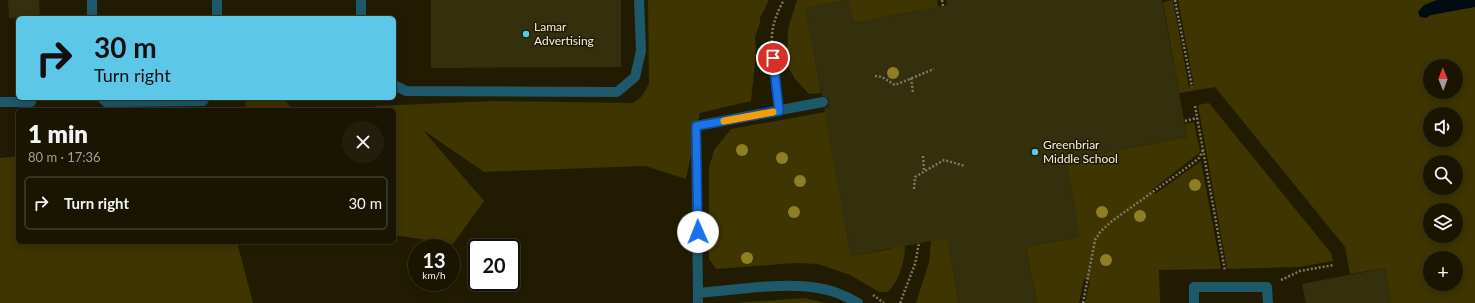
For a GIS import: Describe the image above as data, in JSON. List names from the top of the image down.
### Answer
{
  "places": ["Lamar Advertising", "Greenbriar Middle School"],
  "north": "top",
  "page": {
    "turn": ["30 m", "Turn right"],
    "map_buttons": "+",
    "heading": ["1 min", "80 m · 17:36"],
    "list": [
      {
        "name": "Turn right",
        "value": "30 m"
      }
    ],
    "speed": "13 km/h",
    "limit": "20"
  }
}
